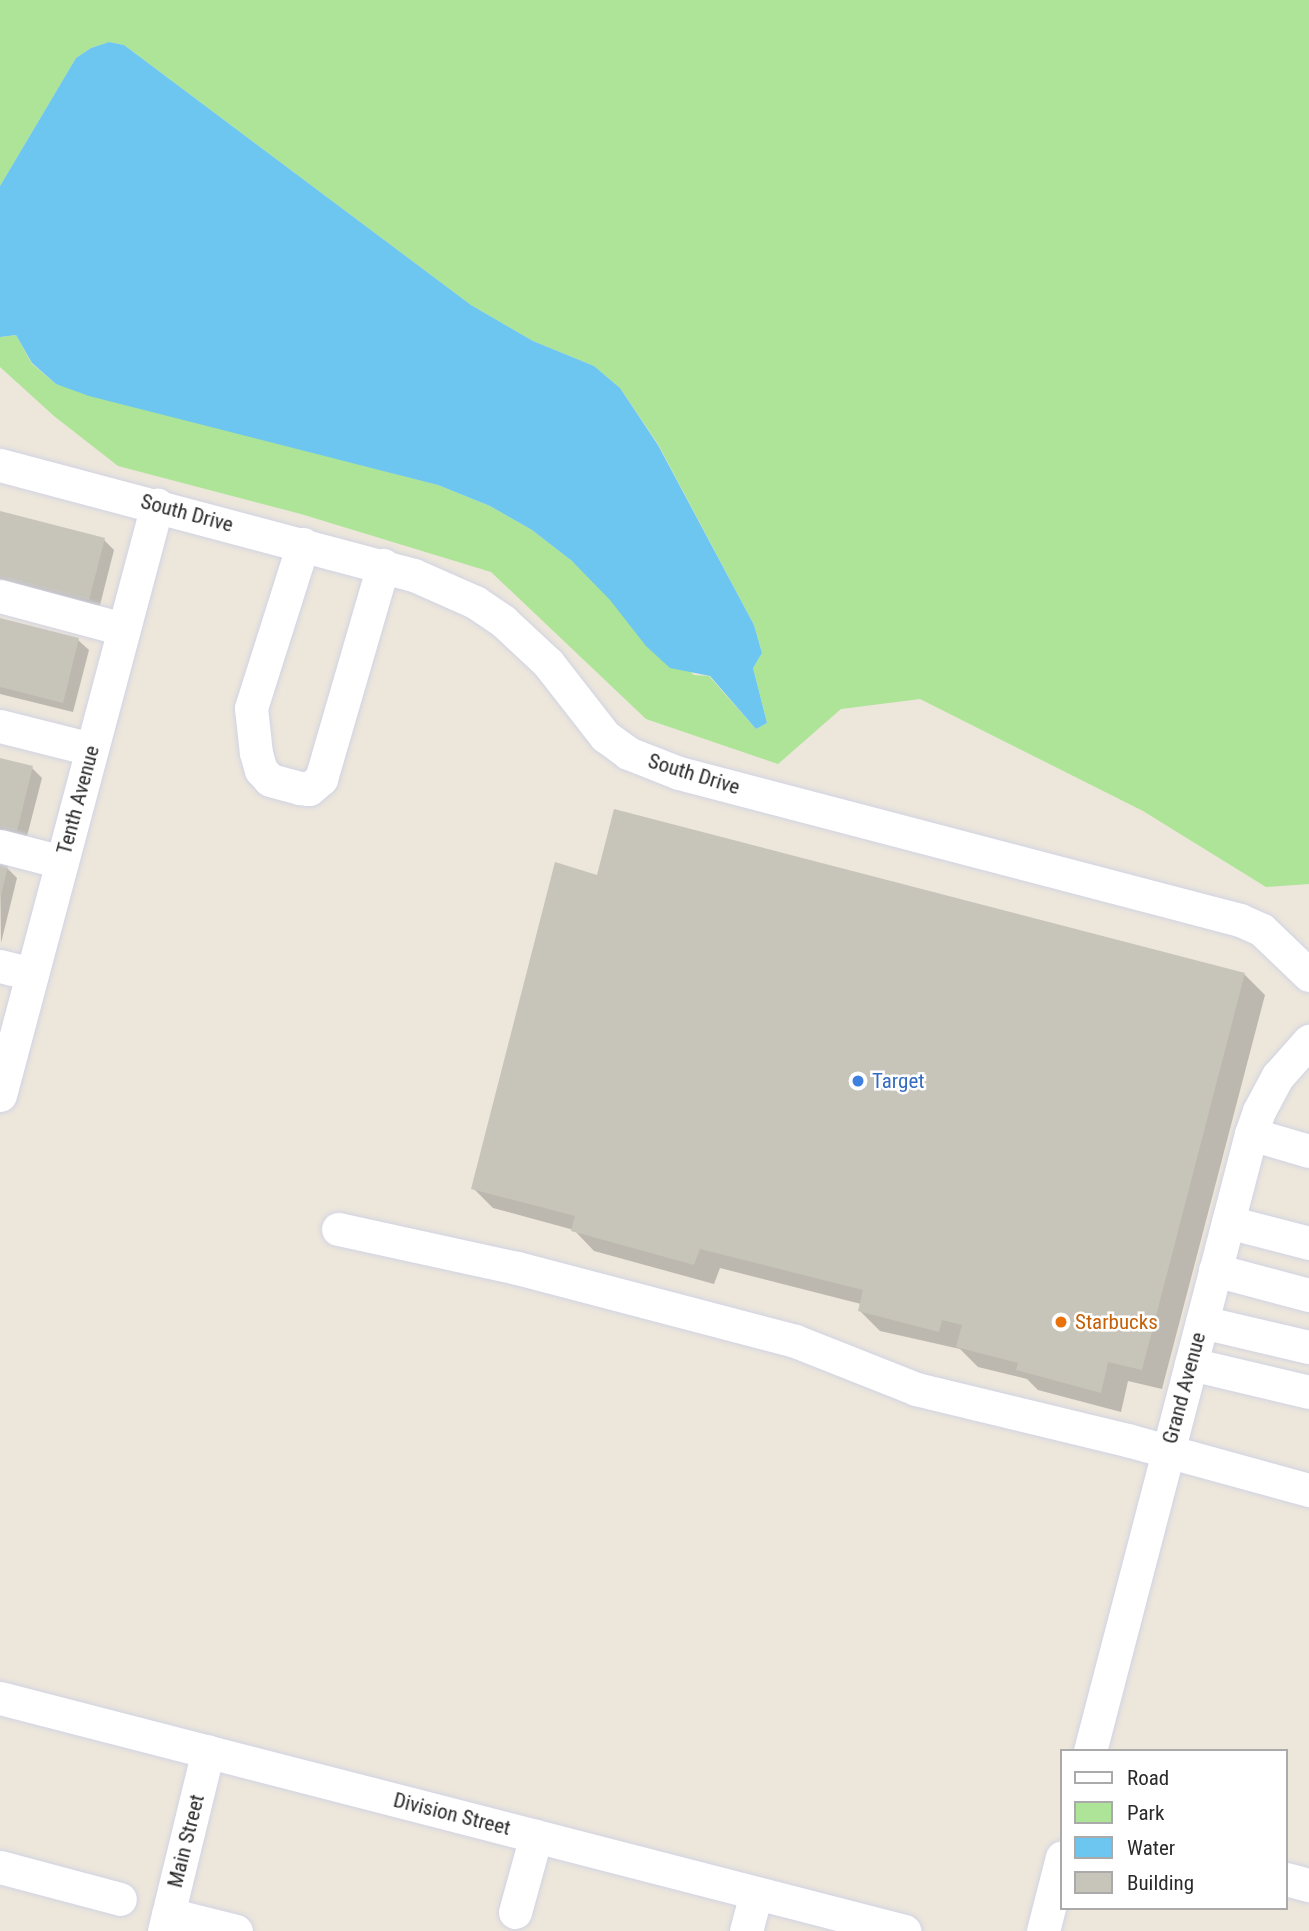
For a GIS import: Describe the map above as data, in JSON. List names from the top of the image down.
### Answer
{
  "streets": {
    "street": [
      "South Drive",
      "Tenth Avenue",
      "Grand Avenue",
      "Division Street",
      "Main Street"
    ]
  },
  "crossings": [
    ["South Drive", "Tenth Avenue"],
    ["Division Street", "Main Street"]
  ],
  "places": ["Target", "Starbucks"],
  "legend": [
    "Road",
    "Park",
    "Water",
    "Building"
  ]
}
